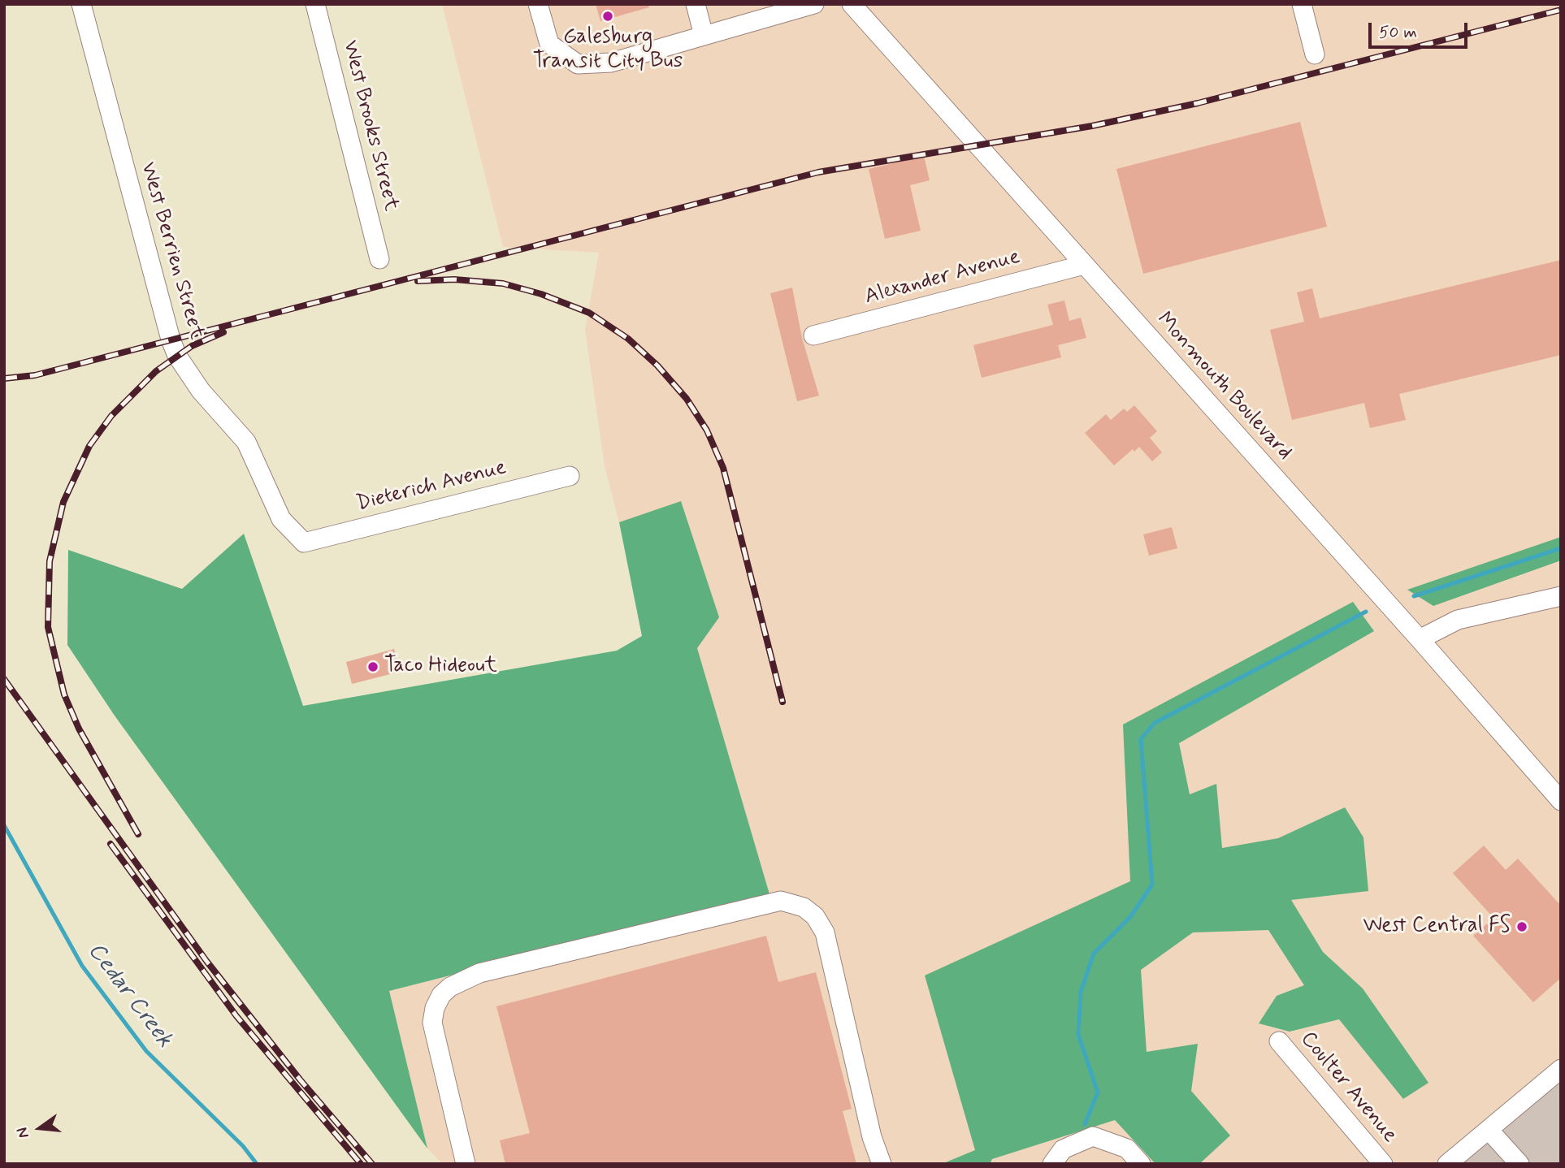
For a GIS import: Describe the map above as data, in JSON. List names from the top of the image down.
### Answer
{
  "streets": {
    "street": [
      "West Brooks Street",
      "West Berrien Street",
      "Alexander Avenue",
      "Monmouth Boulevard",
      "Dieterich Avenue",
      "Coulter Avenue"
    ]
  },
  "crossings": [
    ["West Berrien Street", "Dieterich Avenue"],
    ["Alexander Avenue", "Monmouth Boulevard"]
  ],
  "water": ["Cedar Creek"],
  "places": ["Galesburg Transit City Bus", "Taco Hideout", "West Central FS"],
  "scale_bar": "50 m",
  "north": "left"
}
